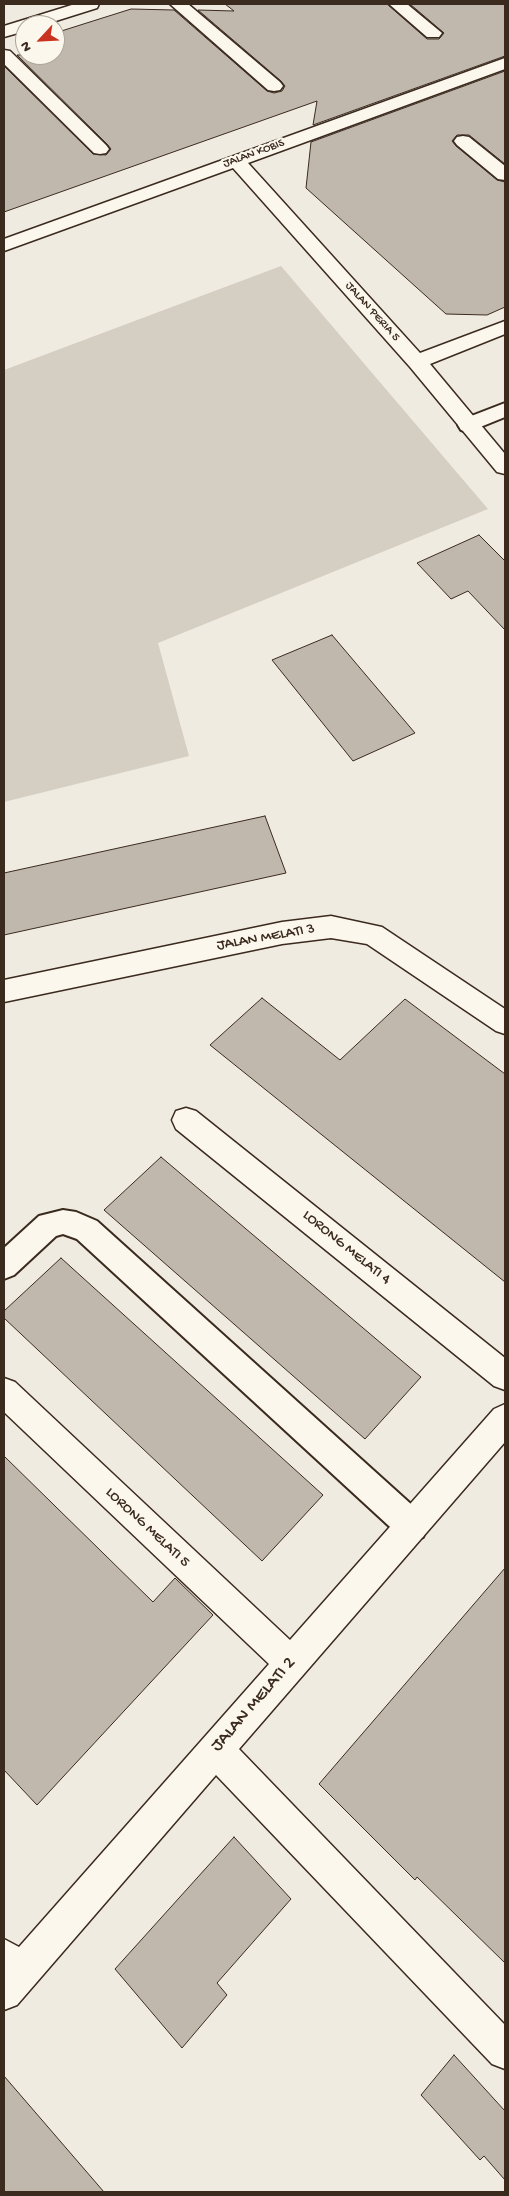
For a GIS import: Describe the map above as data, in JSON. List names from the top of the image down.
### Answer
{
  "streets": {
    "street": [
      "JALAN KOBIS",
      "JALAN PERIA 5",
      "JALAN MELATI 3",
      "LORONG MELATI 4",
      "LORONG MELATI 5",
      "JALAN MELATI 2"
    ]
  },
  "crossings": [
    ["JALAN KOBIS", "JALAN PERIA 5"],
    ["LORONG MELATI 5", "JALAN MELATI 2"]
  ],
  "north": "bottom left"
}
